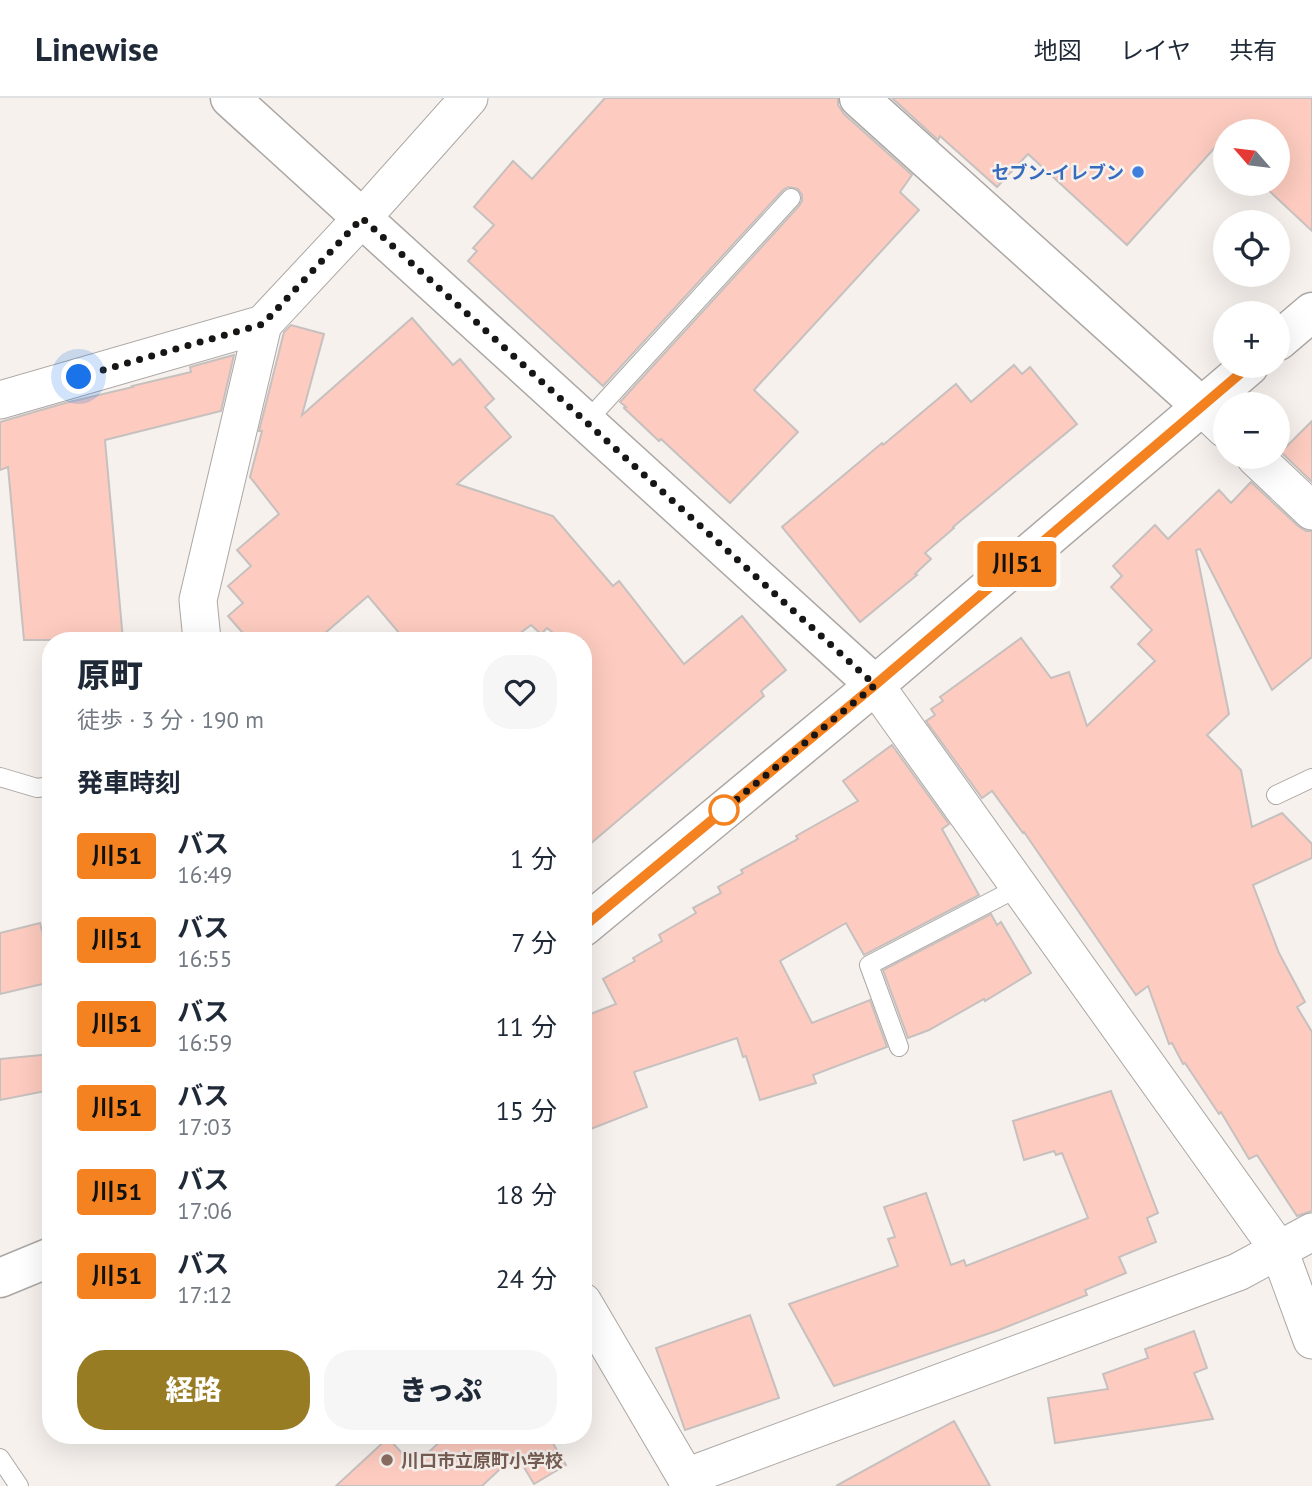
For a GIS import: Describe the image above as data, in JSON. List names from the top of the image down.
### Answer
{
  "places": ["セブン-イレブン", "川口市立原町小学校"],
  "lines": ["bus line 川51"],
  "north": "top left",
  "page": {
    "header": "Linewise",
    "nav": ["地図", "レイヤ", "共有"],
    "on_map": "川51",
    "map_buttons": ["+", "−"],
    "heading": [
      ["原町", "徒歩 · 3 分 · 190 m"],
      "発車時刻"
    ],
    "list": [
      {
        "mark": "川51",
        "name": "バス",
        "note": "16:49",
        "value": "1 分"
      },
      {
        "mark": "川51",
        "name": "バス",
        "note": "16:55",
        "value": "7 分"
      },
      {
        "mark": "川51",
        "name": "バス",
        "note": "16:59",
        "value": "11 分"
      },
      {
        "mark": "川51",
        "name": "バス",
        "note": "17:03",
        "value": "15 分"
      },
      {
        "mark": "川51",
        "name": "バス",
        "note": "17:06",
        "value": "18 分"
      },
      {
        "mark": "川51",
        "name": "バス",
        "note": "17:12",
        "value": "24 分"
      }
    ],
    "buttons": ["経路", "きっぷ"]
  }
}
